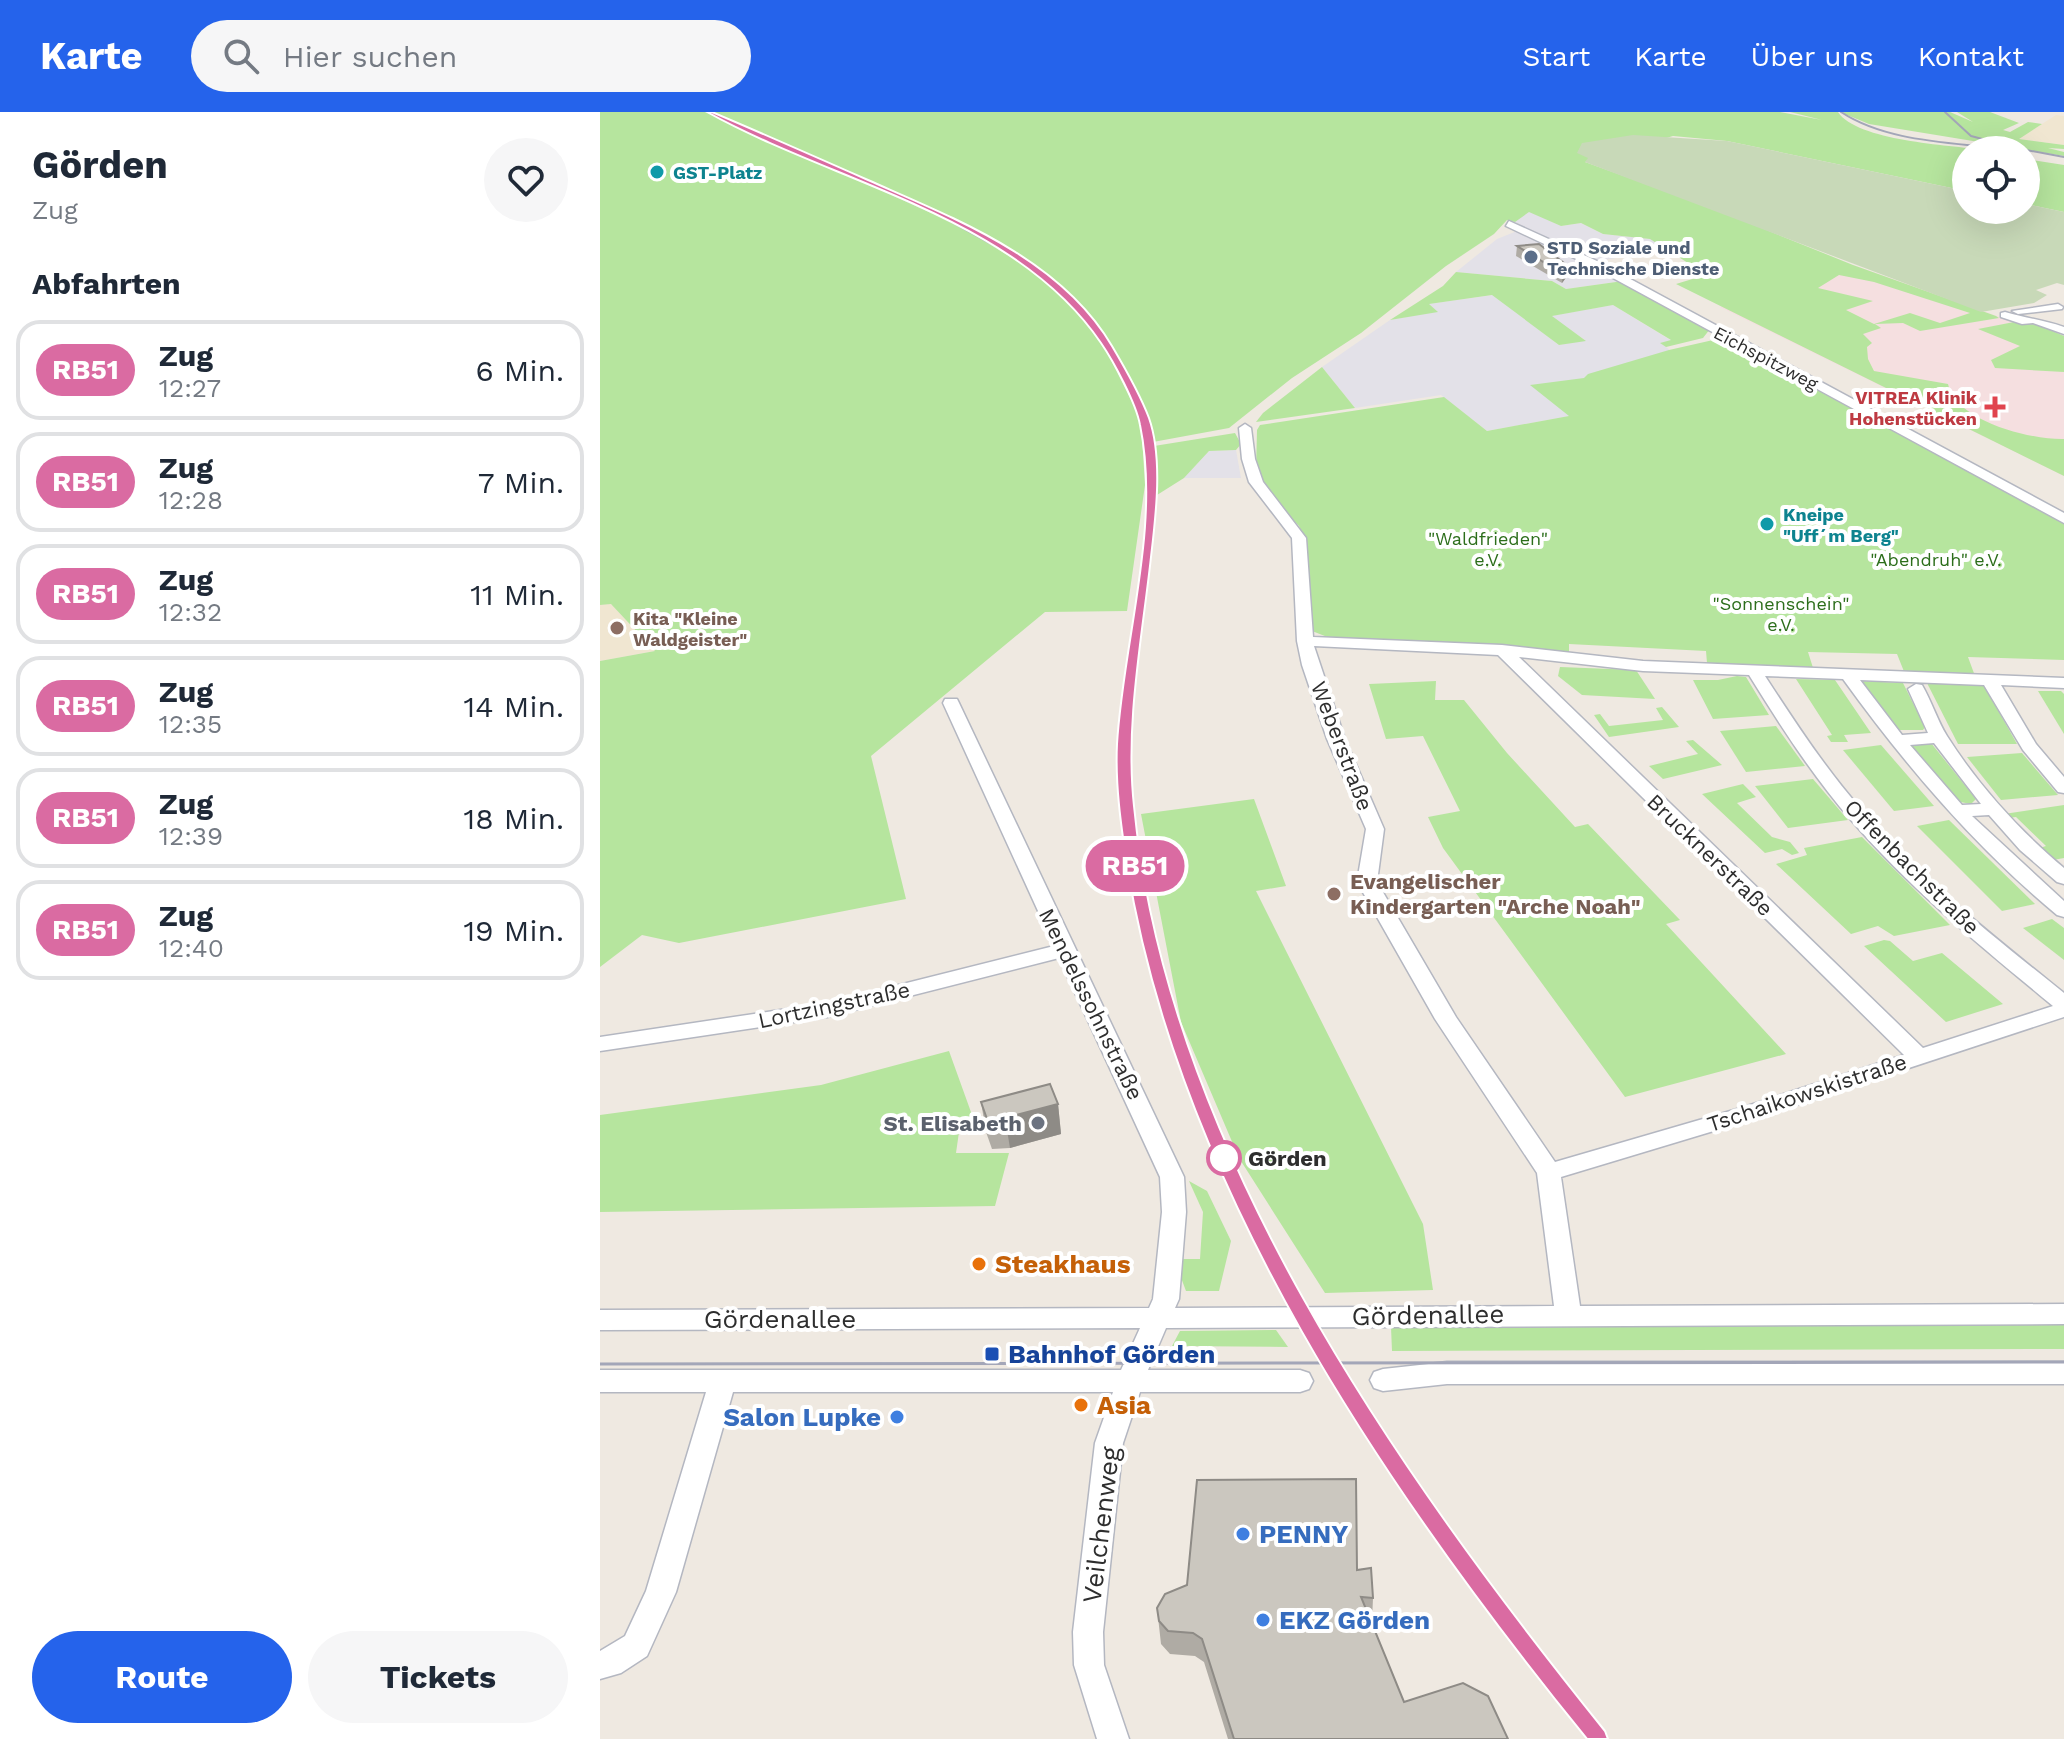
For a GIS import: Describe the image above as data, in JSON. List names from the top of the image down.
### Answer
{
  "streets": {
    "street": [
      "Eichspitzweg",
      "Weberstraße",
      "Brucknerstraße",
      "Offenbachstraße",
      "Mendelssohnstraße",
      "Lortzingstraße",
      "Tschaikowskistraße",
      "Gördenallee",
      "Veilchenweg"
    ]
  },
  "crossings": [
    ["Weberstraße", "Tschaikowskistraße"],
    ["Weberstraße", "Gördenallee"],
    ["Brucknerstraße", "Tschaikowskistraße"],
    ["Mendelssohnstraße", "Lortzingstraße"],
    ["Mendelssohnstraße", "Gördenallee"],
    ["Mendelssohnstraße", "Veilchenweg"],
    ["Gördenallee", "Veilchenweg"]
  ],
  "parks": ["\"Waldfrieden\" e.V.", "\"Abendruh\" e.V.", "\"Sonnenschein\" e.V."],
  "places": {
    "other": [
      "GST-Platz",
      "STD Soziale und Technische Dienste",
      "Kneipe \"Uff´m Berg\"",
      "Kita \"Kleine Waldgeister\"",
      "Evangelischer Kindergarten \"Arche Noah\"",
      "St. Elisabeth",
      "Görden",
      "Steakhaus",
      "Asia",
      "Salon Lupke",
      "PENNY",
      "EKZ Görden"
    ],
    "health": ["VITREA Klinik Hohenstücken"],
    "transit": ["Bahnhof Görden"]
  },
  "page": {
    "header": "Karte",
    "search": "Hier suchen",
    "nav": [
      "Start",
      "Karte",
      "Über uns",
      "Kontakt"
    ],
    "heading": [
      ["Görden", "Zug"],
      "Abfahrten"
    ],
    "on_map": "RB51",
    "list": [
      {
        "mark": "RB51",
        "name": "Zug",
        "note": "12:27",
        "value": "6 Min."
      },
      {
        "mark": "RB51",
        "name": "Zug",
        "note": "12:28",
        "value": "7 Min."
      },
      {
        "mark": "RB51",
        "name": "Zug",
        "note": "12:32",
        "value": "11 Min."
      },
      {
        "mark": "RB51",
        "name": "Zug",
        "note": "12:35",
        "value": "14 Min."
      },
      {
        "mark": "RB51",
        "name": "Zug",
        "note": "12:39",
        "value": "18 Min."
      },
      {
        "mark": "RB51",
        "name": "Zug",
        "note": "12:40",
        "value": "19 Min."
      }
    ],
    "buttons": ["Route", "Tickets"]
  }
}
